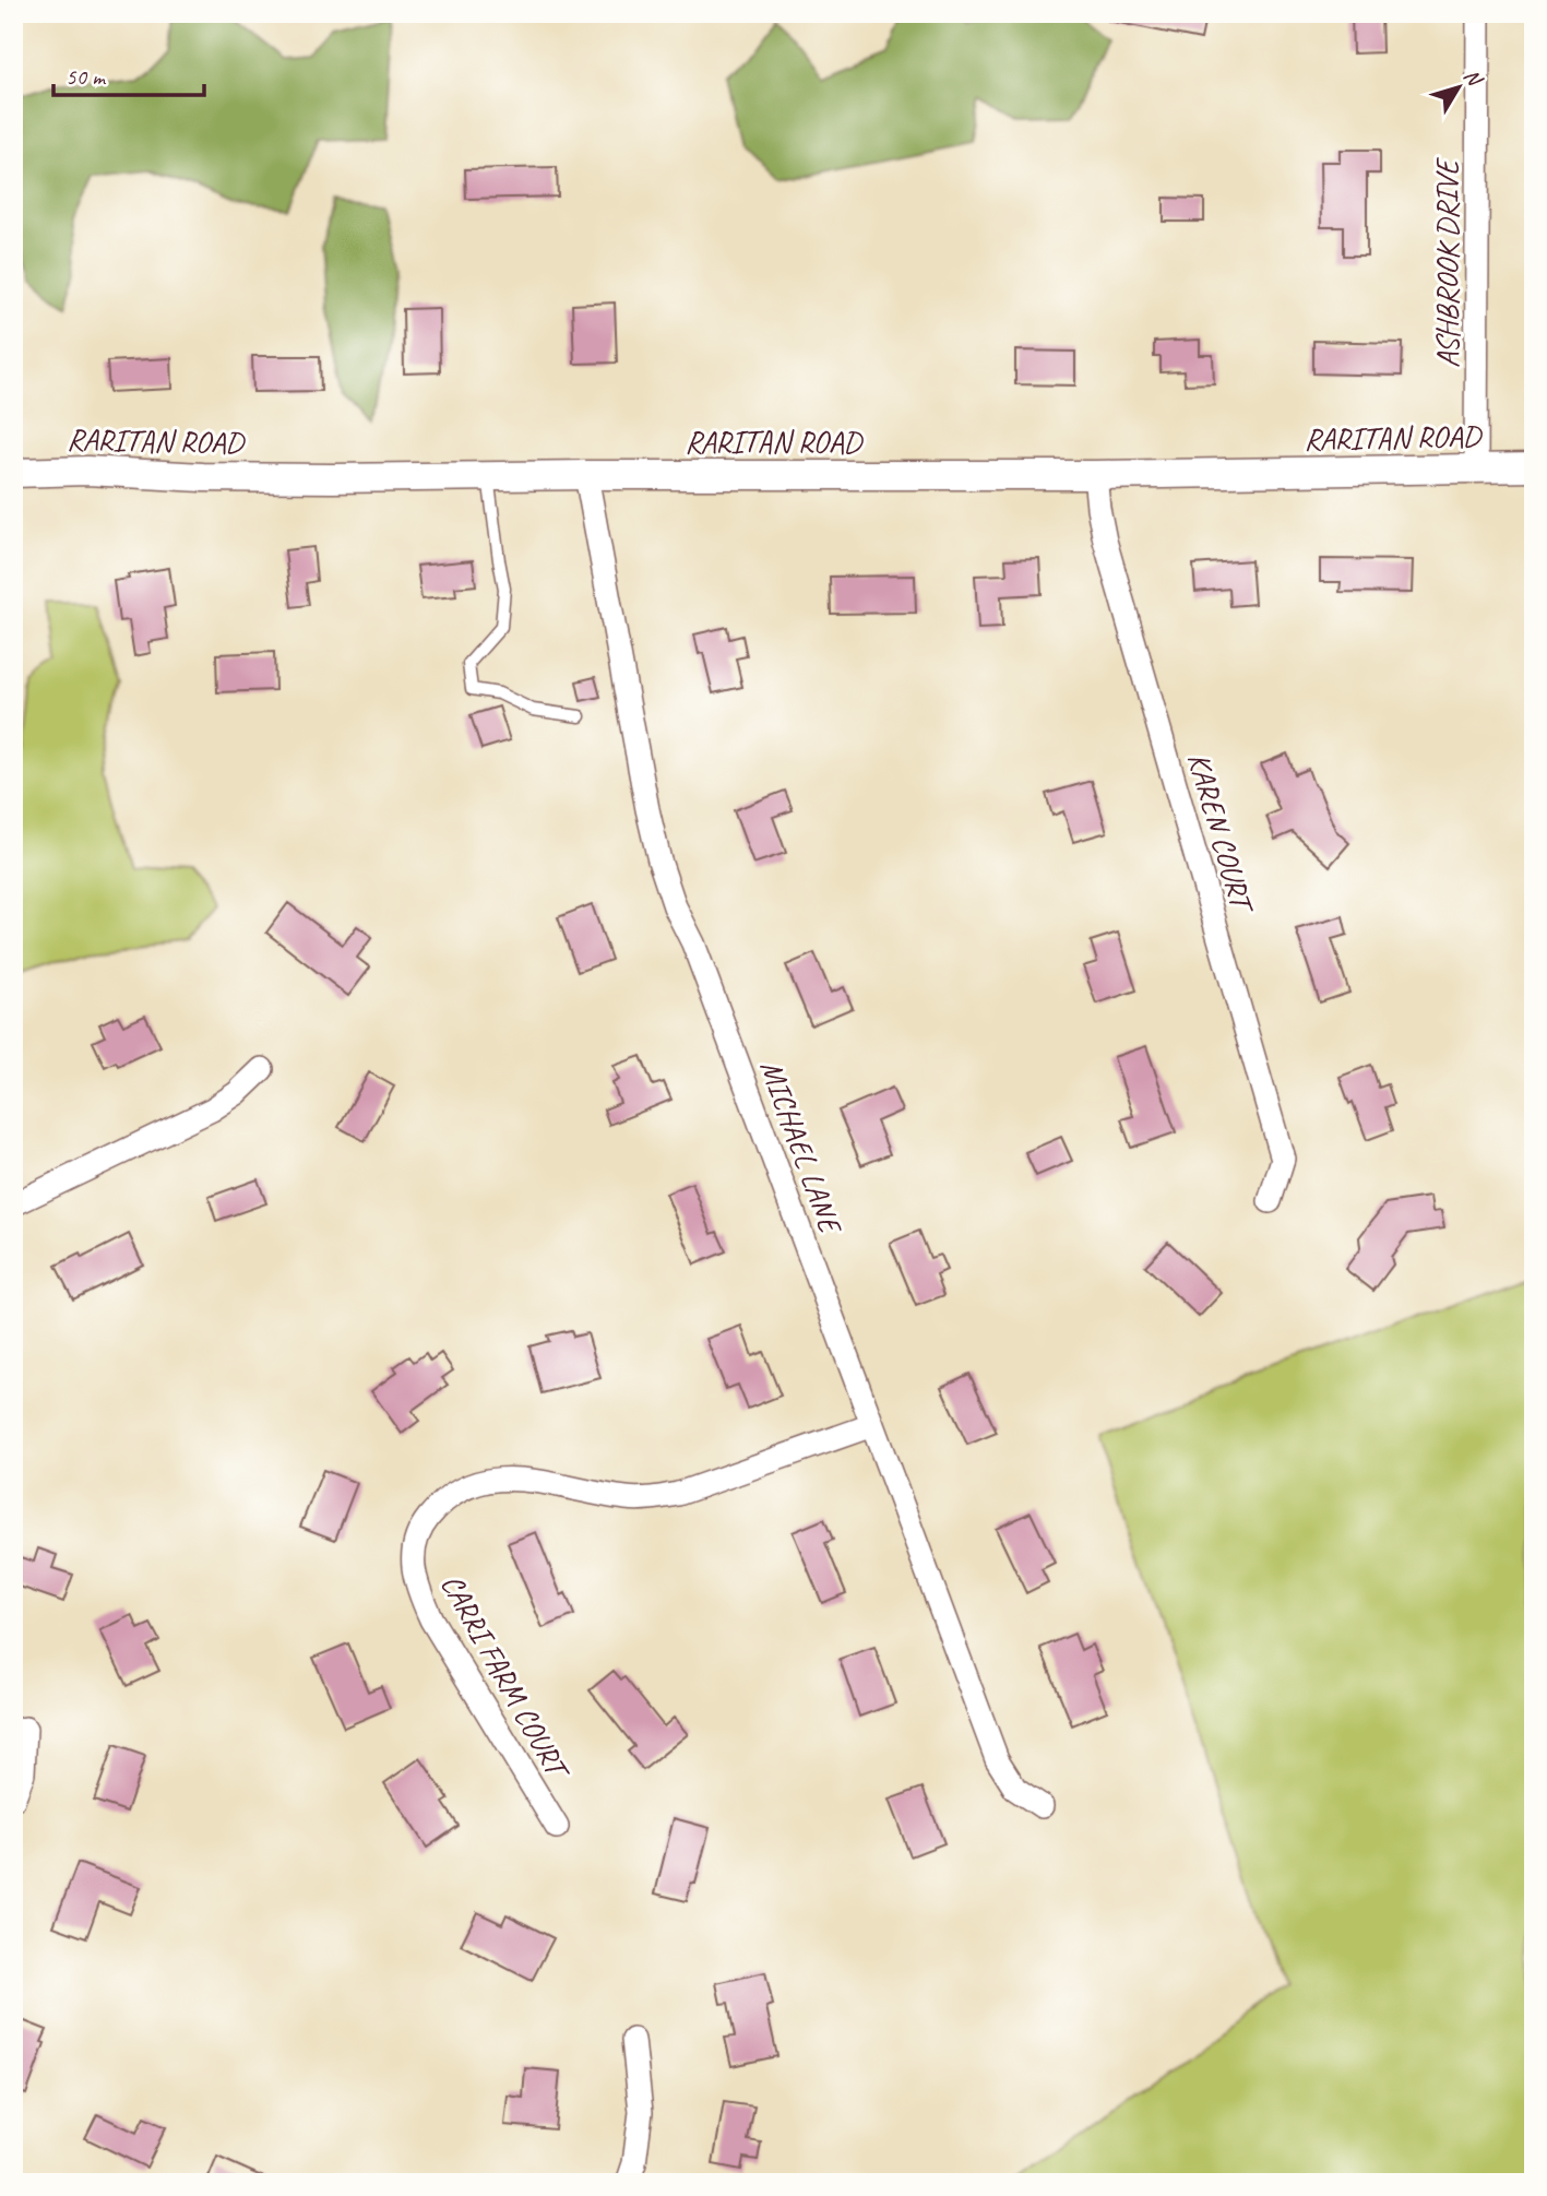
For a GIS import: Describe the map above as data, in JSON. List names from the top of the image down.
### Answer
{
  "streets": {
    "street": [
      "ASHBROOK DRIVE",
      "RARITAN ROAD",
      "KAREN COURT",
      "MICHAEL LANE",
      "CARRI FARM COURT"
    ]
  },
  "crossings": [
    ["ASHBROOK DRIVE", "RARITAN ROAD"],
    ["RARITAN ROAD", "KAREN COURT"],
    ["RARITAN ROAD", "MICHAEL LANE"],
    ["MICHAEL LANE", "CARRI FARM COURT"]
  ],
  "scale_bar": "50 m",
  "north": "top right"
}
